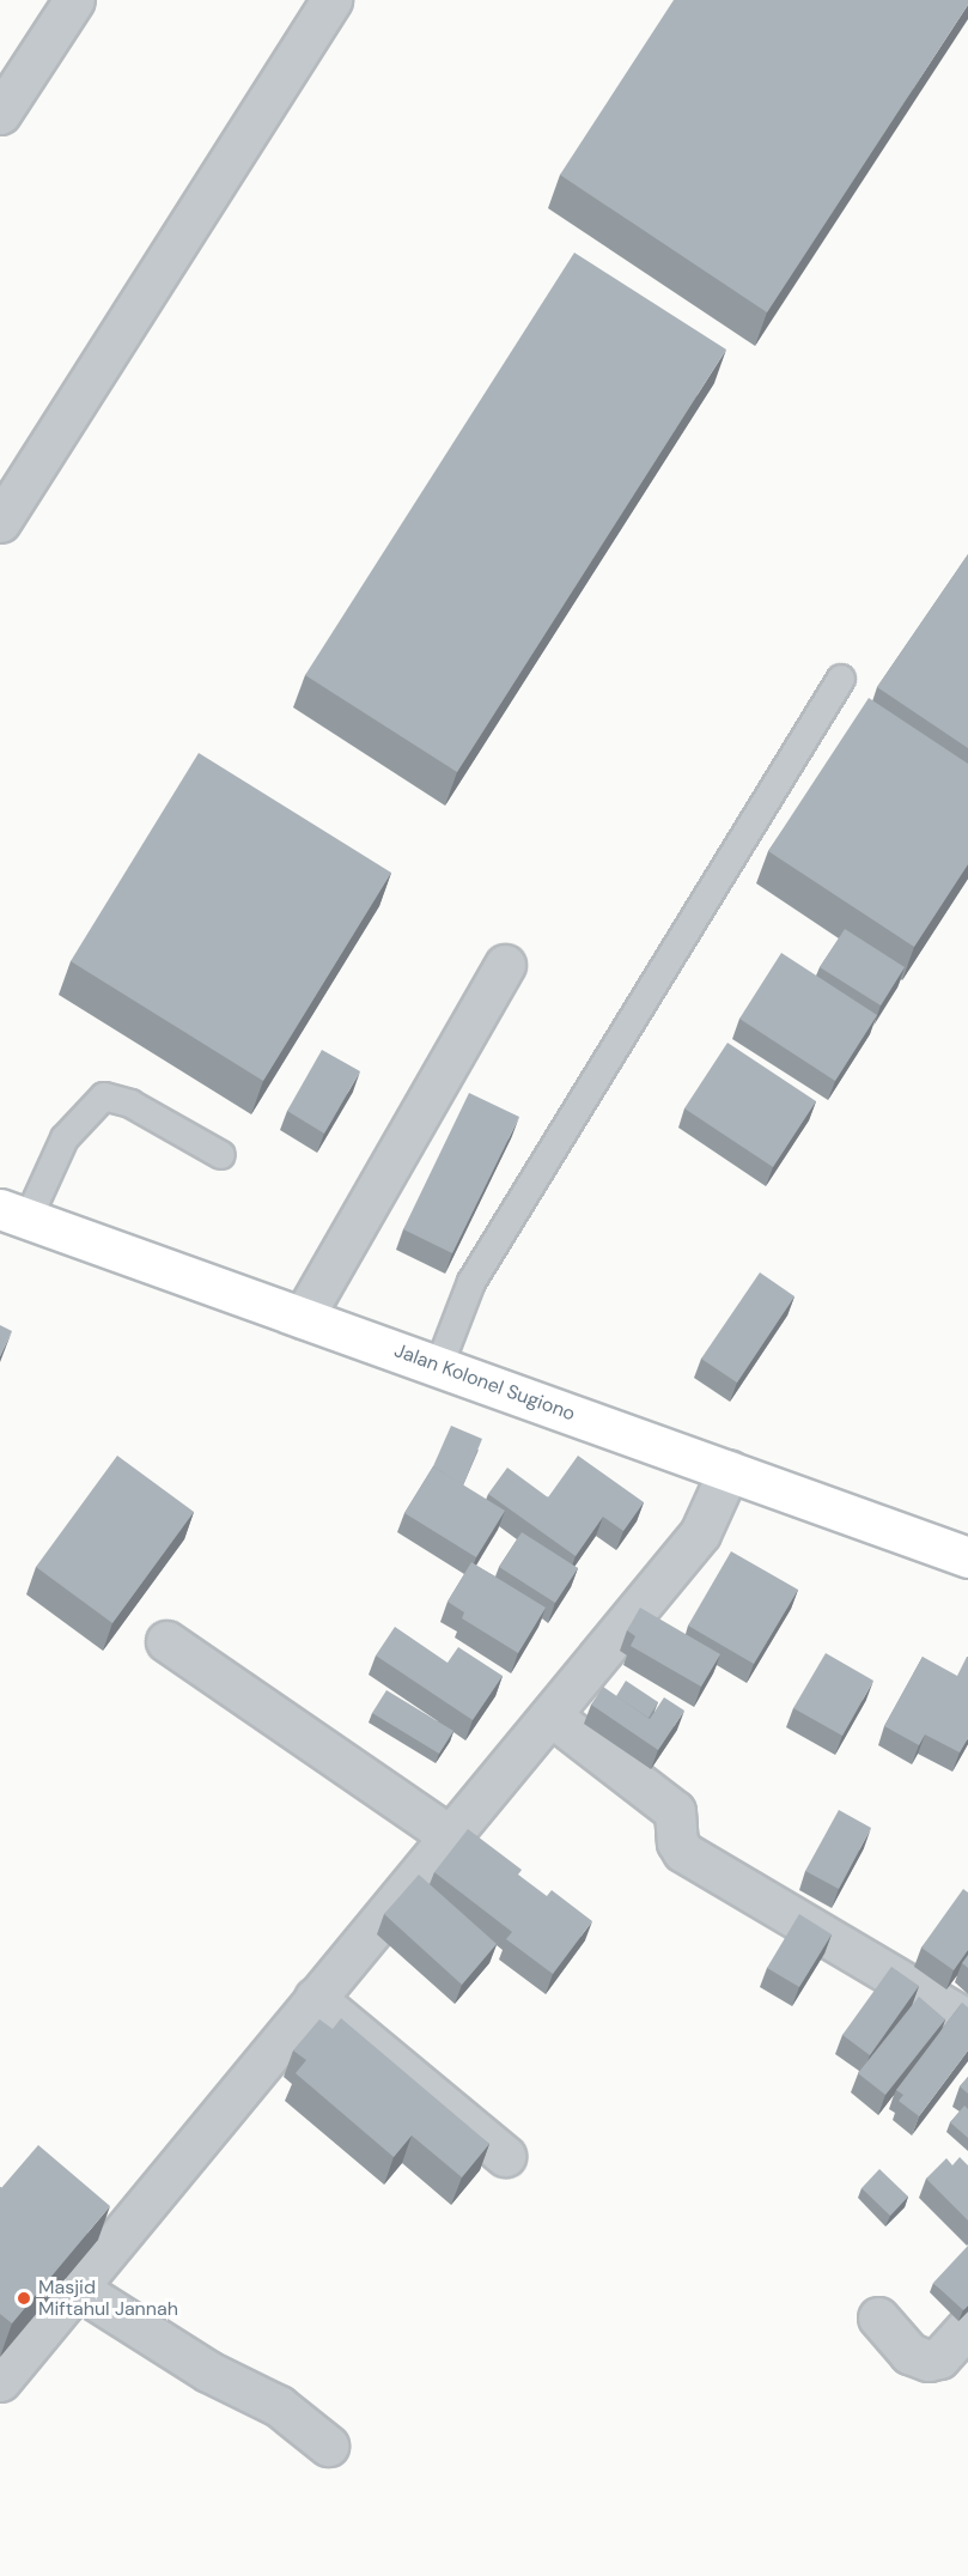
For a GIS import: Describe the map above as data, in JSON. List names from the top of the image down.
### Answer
{
  "streets": {
    "main road": ["Jalan Kolonel Sugiono"]
  },
  "places": ["Masjid Miftahul Jannah"]
}
